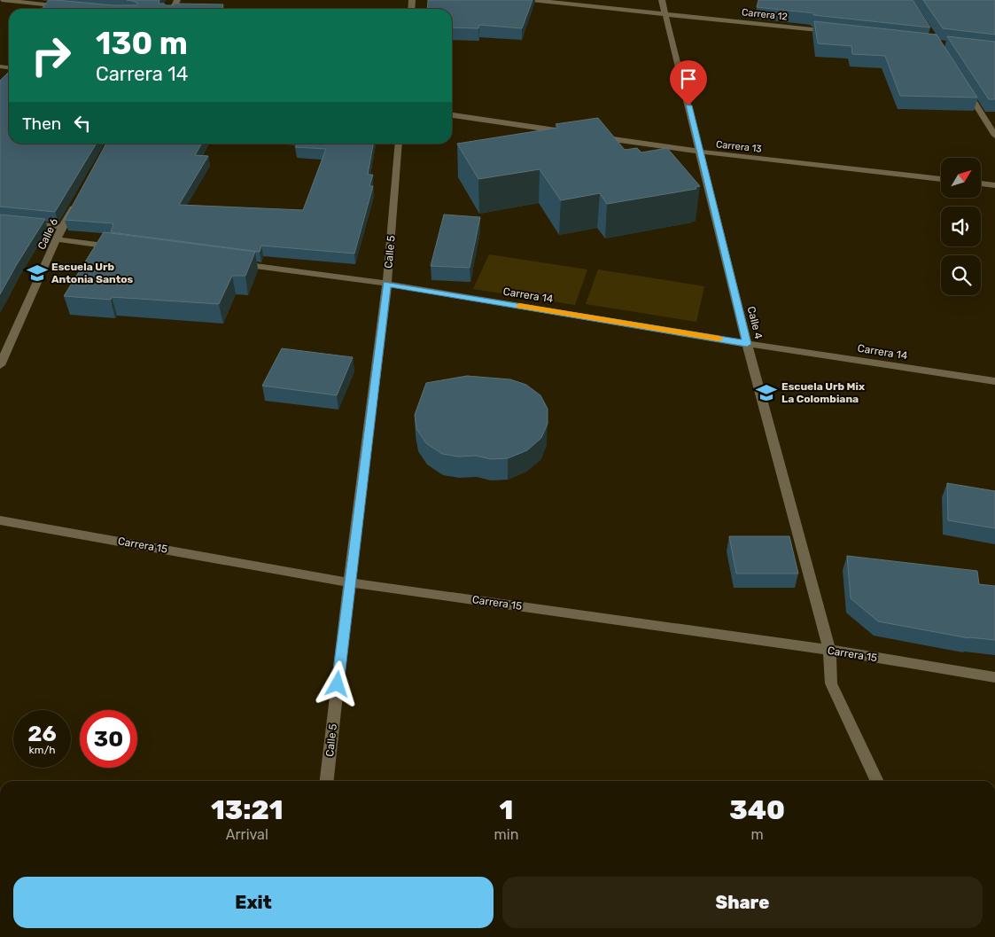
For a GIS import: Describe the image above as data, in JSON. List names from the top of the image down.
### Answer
{
  "streets": {
    "street": [
      "Carrera 12",
      "Carrera 13",
      "Calle 6",
      "Calle 5",
      "Carrera 14",
      "Calle 4",
      "Carrera 15"
    ]
  },
  "crossings": [
    ["Carrera 12", "Calle 4"],
    ["Carrera 13", "Calle 4"],
    ["Calle 5", "Carrera 14"],
    ["Calle 5", "Carrera 15"],
    ["Carrera 14", "Calle 4"],
    ["Calle 4", "Carrera 15"]
  ],
  "places": {
    "school or university": ["Escuela Urb Antonia Santos", "Escuela Urb Mix La Colombiana"]
  },
  "north": "top right",
  "page": {
    "turn": ["130 m", "Carrera 14"],
    "then": "Then",
    "speed": "26 km/h",
    "limit": "30",
    "eta": [
      "13:21",
      "Arrival",
      "1",
      "min",
      "340",
      "m"
    ],
    "buttons": ["Exit", "Share"]
  }
}
